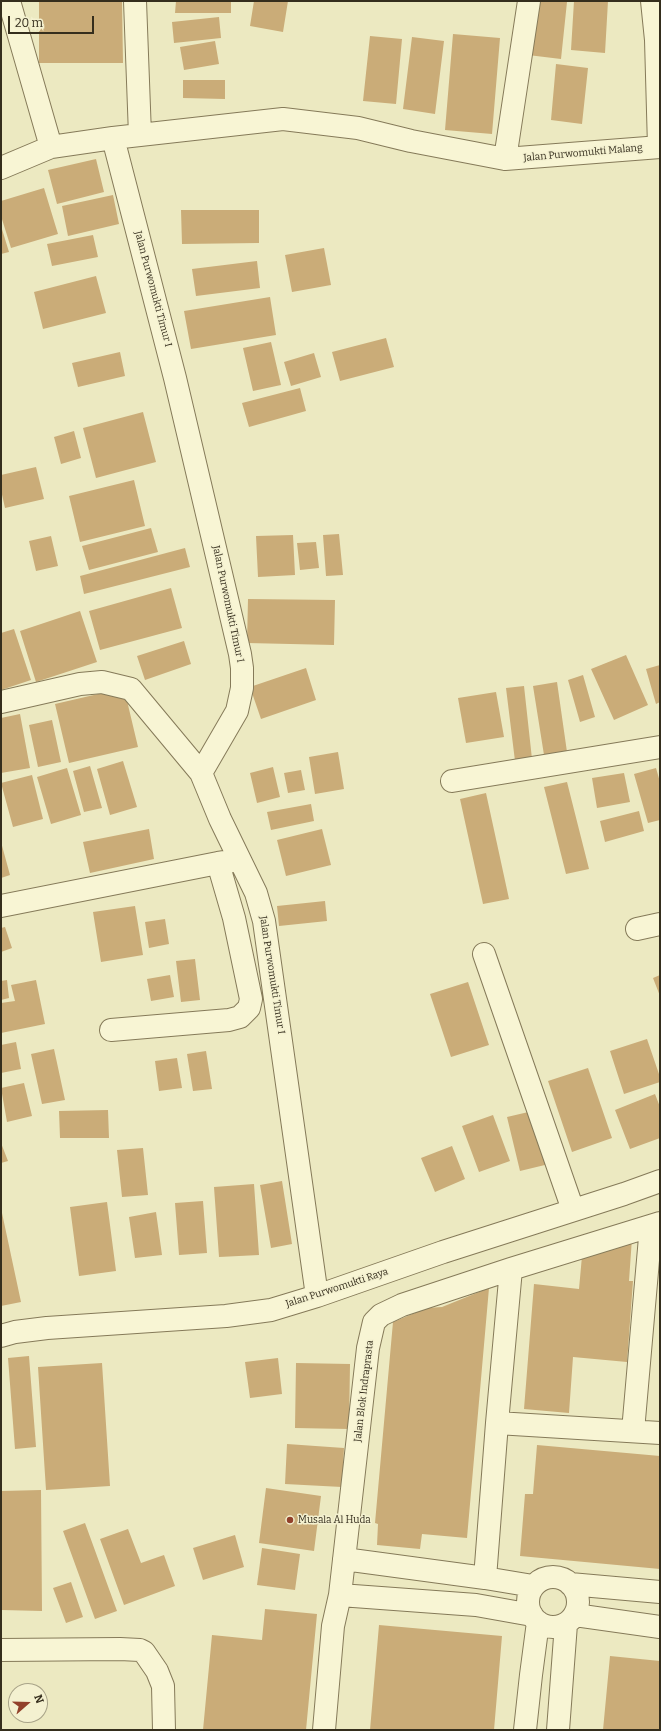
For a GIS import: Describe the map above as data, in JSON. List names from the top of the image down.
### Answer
{
  "streets": {
    "street": [
      "Jalan Purwomukti Malang",
      "Jalan Purwomukti Timur I",
      "Jalan Purwomukti Raya",
      "Jalan Blok Indraprasta"
    ]
  },
  "crossings": [
    ["Jalan Purwomukti Malang", "Jalan Purwomukti Timur I"],
    ["Jalan Purwomukti Timur I", "Jalan Purwomukti Raya"]
  ],
  "places": ["Musala Al Huda"],
  "scale_bar": "20 m",
  "north": "right"
}
